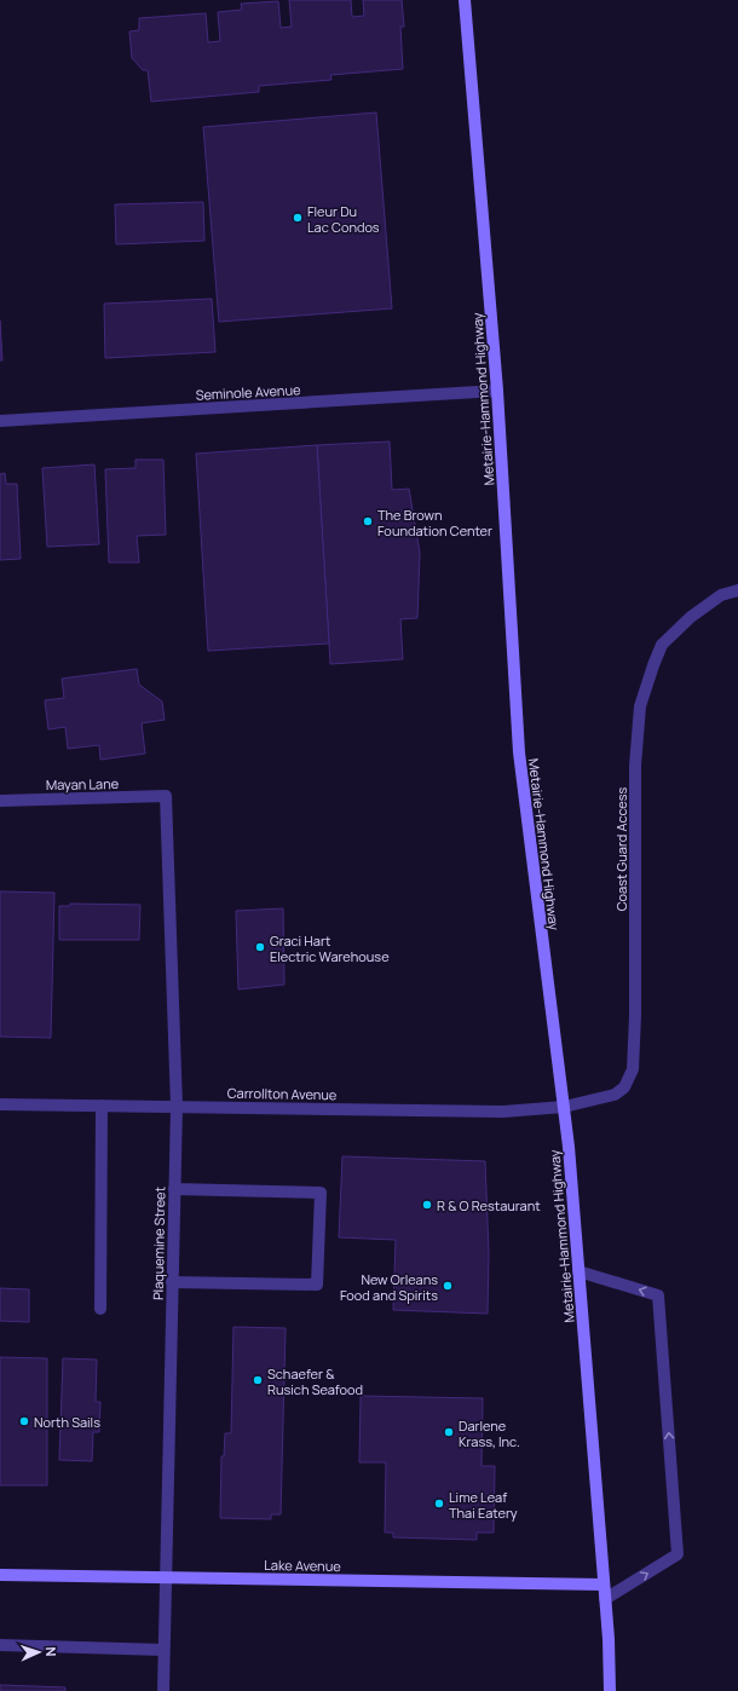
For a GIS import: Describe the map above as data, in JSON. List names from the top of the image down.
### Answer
{
  "streets": {
    "street": [
      "Seminole Avenue",
      "Metairie-Hammond Highway",
      "Mayan Lane",
      "Coast Guard Access",
      "Carrollton Avenue",
      "Plaquemine Street",
      "Lake Avenue"
    ]
  },
  "crossings": [
    ["Seminole Avenue", "Metairie-Hammond Highway"],
    ["Metairie-Hammond Highway", "Coast Guard Access"],
    ["Metairie-Hammond Highway", "Carrollton Avenue"],
    ["Metairie-Hammond Highway", "Lake Avenue"],
    ["Mayan Lane", "Plaquemine Street"],
    ["Coast Guard Access", "Carrollton Avenue"],
    ["Carrollton Avenue", "Plaquemine Street"],
    ["Plaquemine Street", "Lake Avenue"]
  ],
  "places": [
    "Fleur Du Lac Condos",
    "The Brown Foundation Center",
    "Graci Hart Electric Warehouse",
    "R & O Restaurant",
    "New Orleans Food and Spirits",
    "Schaefer & Rusich Seafood",
    "North Sails",
    "Darlene Krass, Inc.",
    "Lime Leaf Thai Eatery"
  ],
  "north": "right"
}
